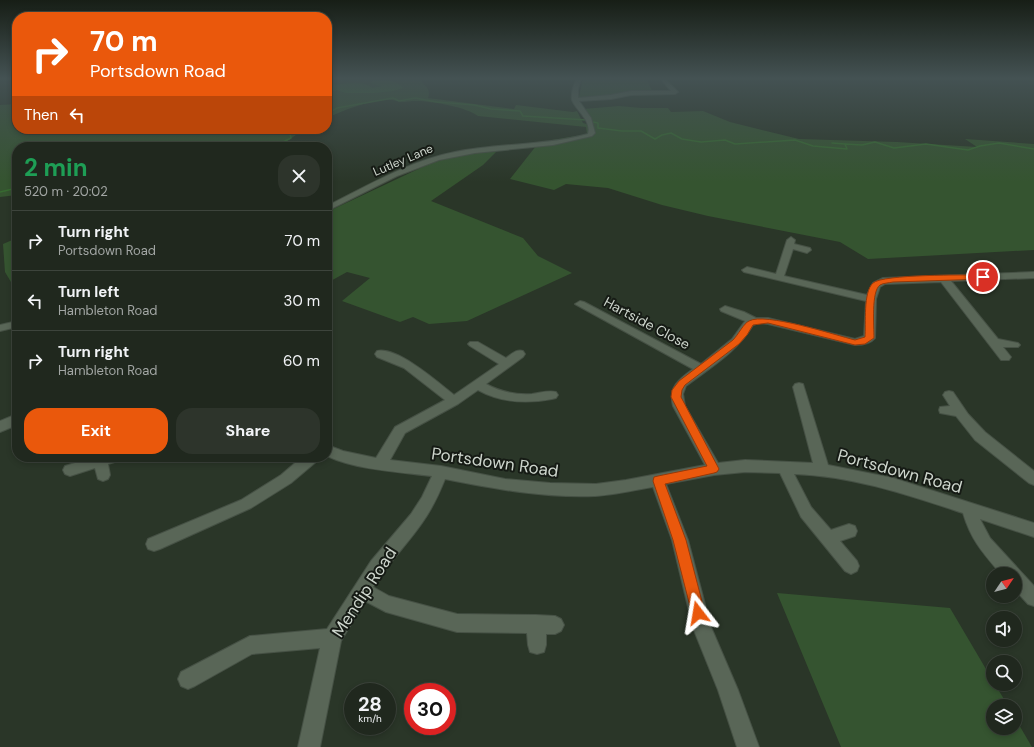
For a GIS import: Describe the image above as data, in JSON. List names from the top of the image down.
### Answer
{
  "streets": {
    "street": [
      "Lutley Lane",
      "Hartside Close",
      "Portsdown Road",
      "Mendip Road"
    ]
  },
  "crossings": [
    ["Portsdown Road", "Mendip Road"]
  ],
  "north": "top right",
  "page": {
    "turn": ["70 m", "Portsdown Road"],
    "then": "Then",
    "heading": ["2 min", "520 m · 20:02"],
    "list": [
      {
        "name": "Turn right",
        "note": "Portsdown Road",
        "value": "70 m"
      },
      {
        "name": "Turn left",
        "note": "Hambleton Road",
        "value": "30 m"
      },
      {
        "name": "Turn right",
        "note": "Hambleton Road",
        "value": "60 m"
      }
    ],
    "buttons": ["Exit", "Share"],
    "speed": "28 km/h",
    "limit": "30"
  }
}
